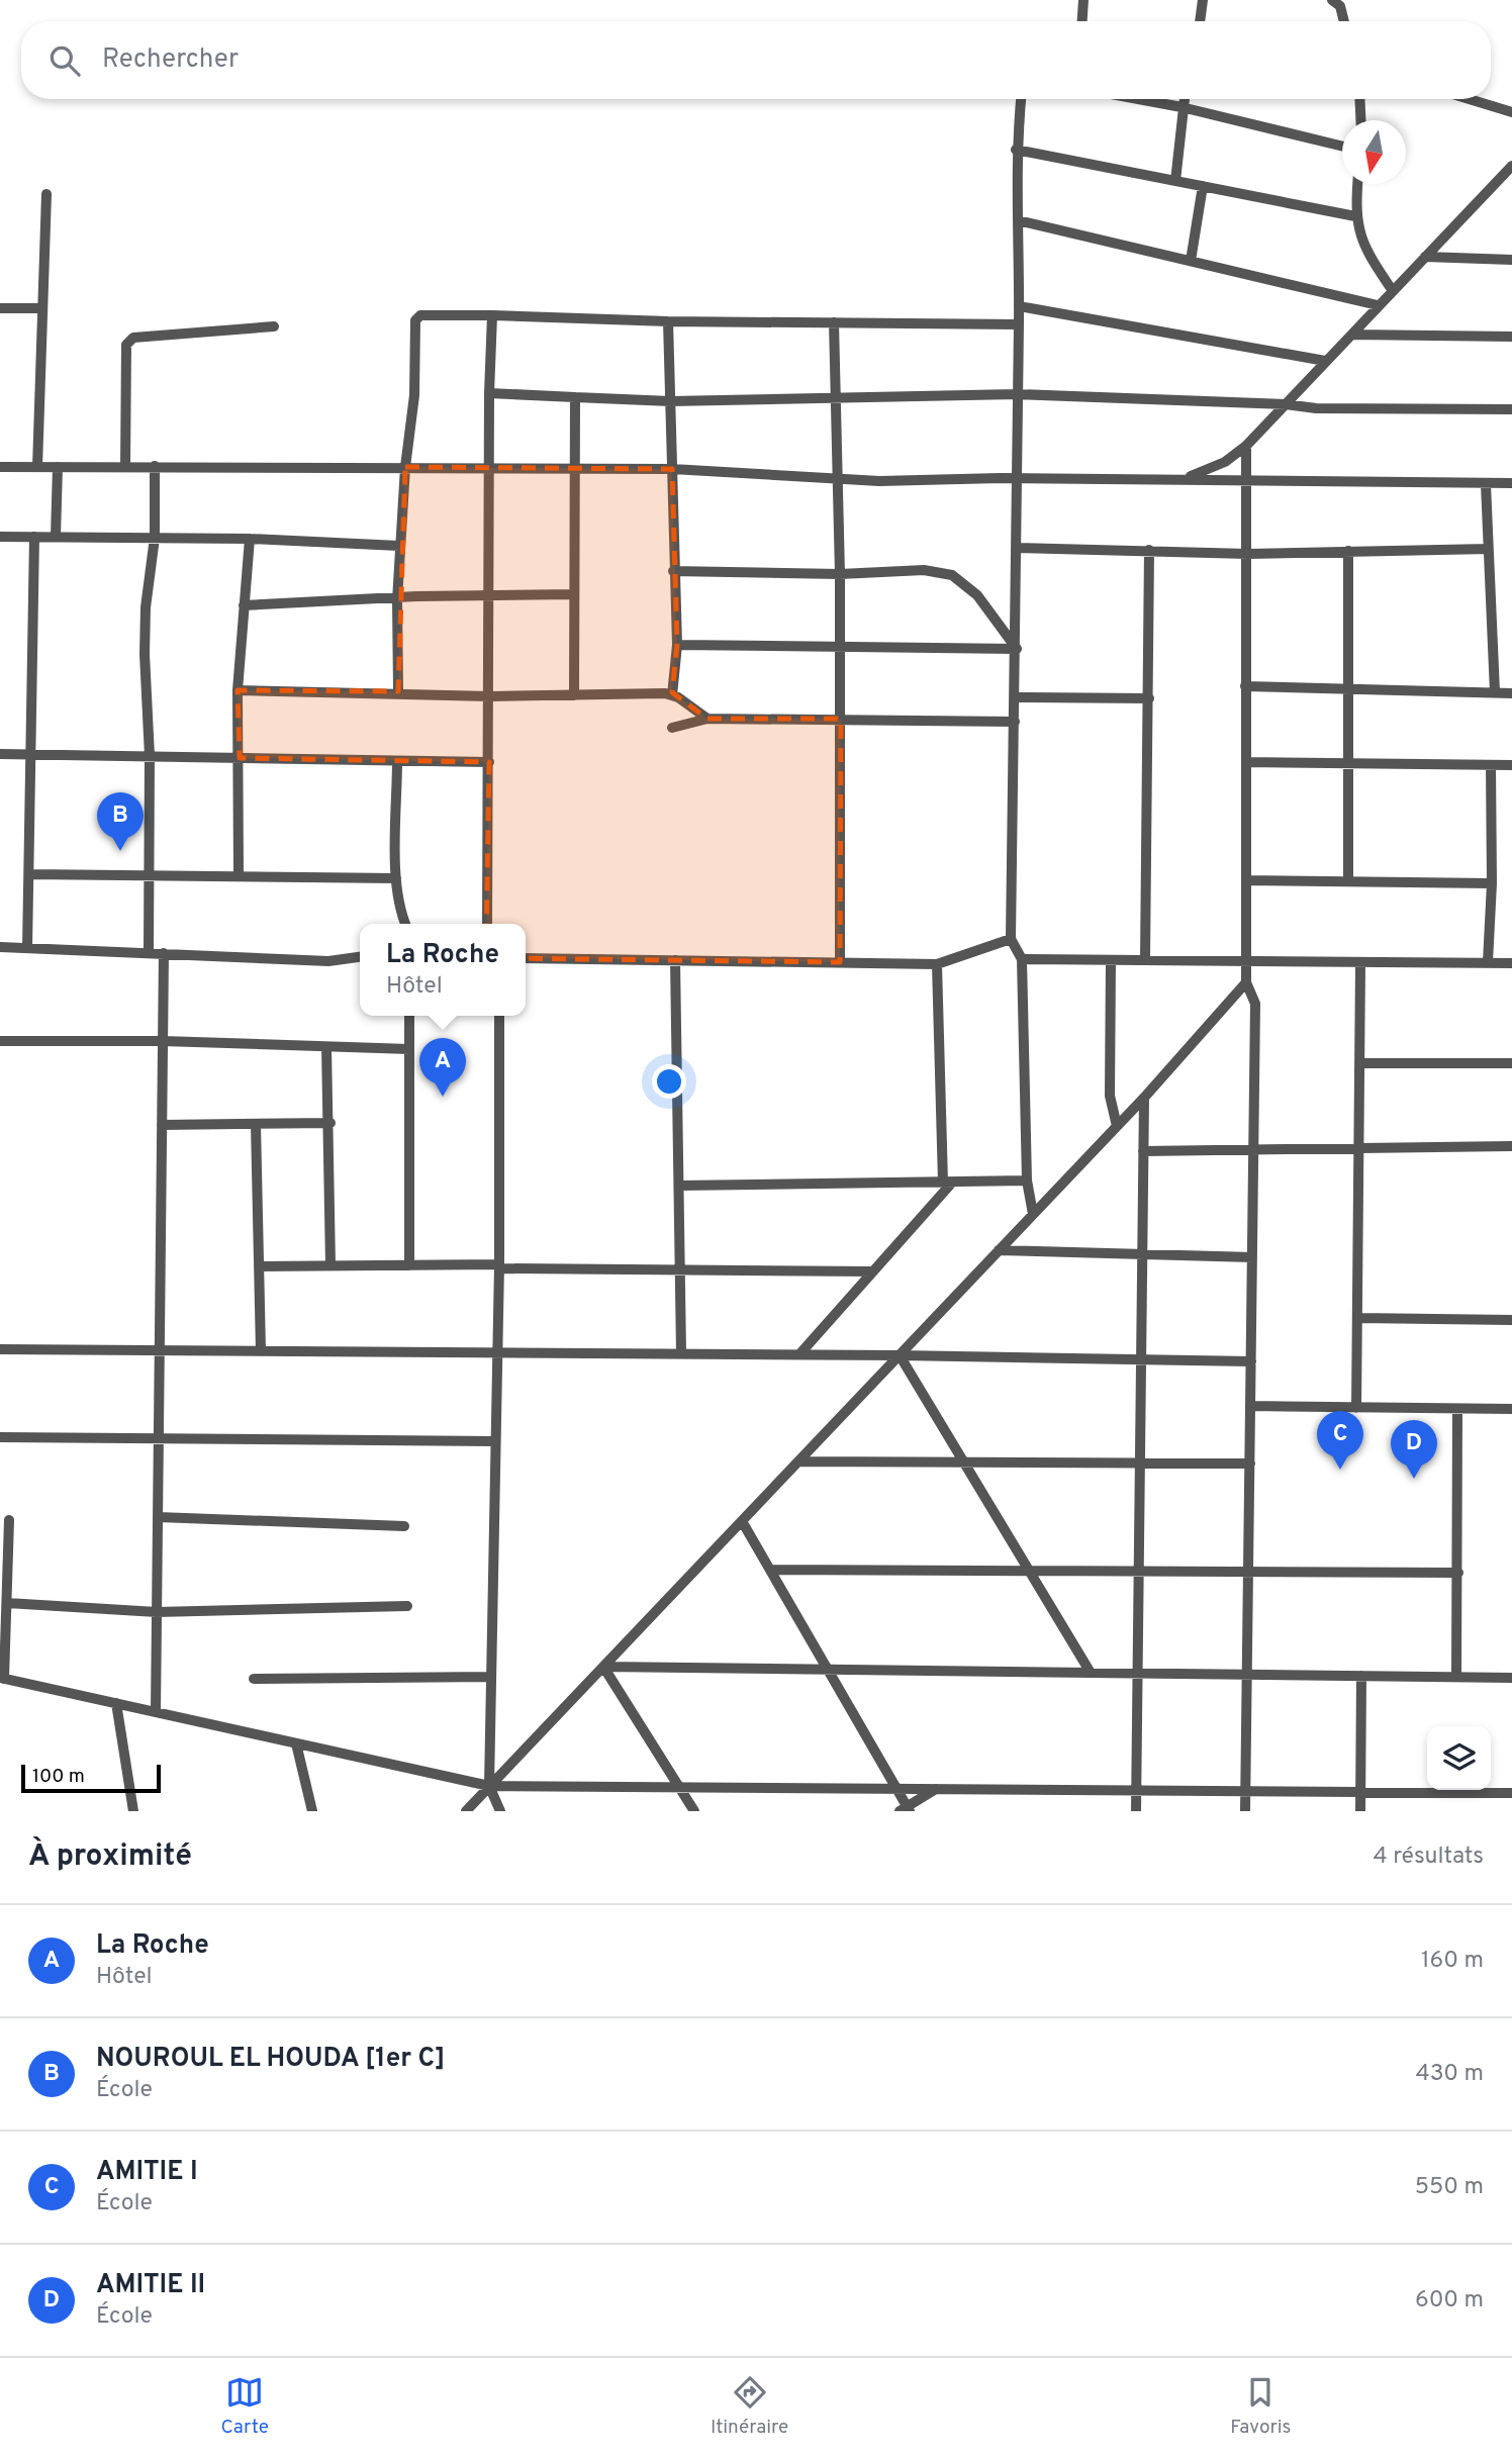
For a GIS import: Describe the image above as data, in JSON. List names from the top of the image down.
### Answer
{
  "scale_bar": "100 m",
  "north": "bottom",
  "page": {
    "search": "Rechercher",
    "pins": [
      "B",
      "A",
      "C",
      "D"
    ],
    "popup": ["La Roche", "Hôtel"],
    "scale": "100 m",
    "heading": ["À proximité", "4 résultats"],
    "list": [
      {
        "mark": "A",
        "name": "La Roche",
        "note": "Hôtel",
        "value": "160 m"
      },
      {
        "mark": "B",
        "name": "NOUROUL EL HOUDA [1er C]",
        "note": "École",
        "value": "430 m"
      },
      {
        "mark": "C",
        "name": "AMITIE I",
        "note": "École",
        "value": "550 m"
      },
      {
        "mark": "D",
        "name": "AMITIE II",
        "note": "École",
        "value": "600 m"
      }
    ],
    "nav": ["Carte", "Itinéraire", "Favoris"]
  }
}
